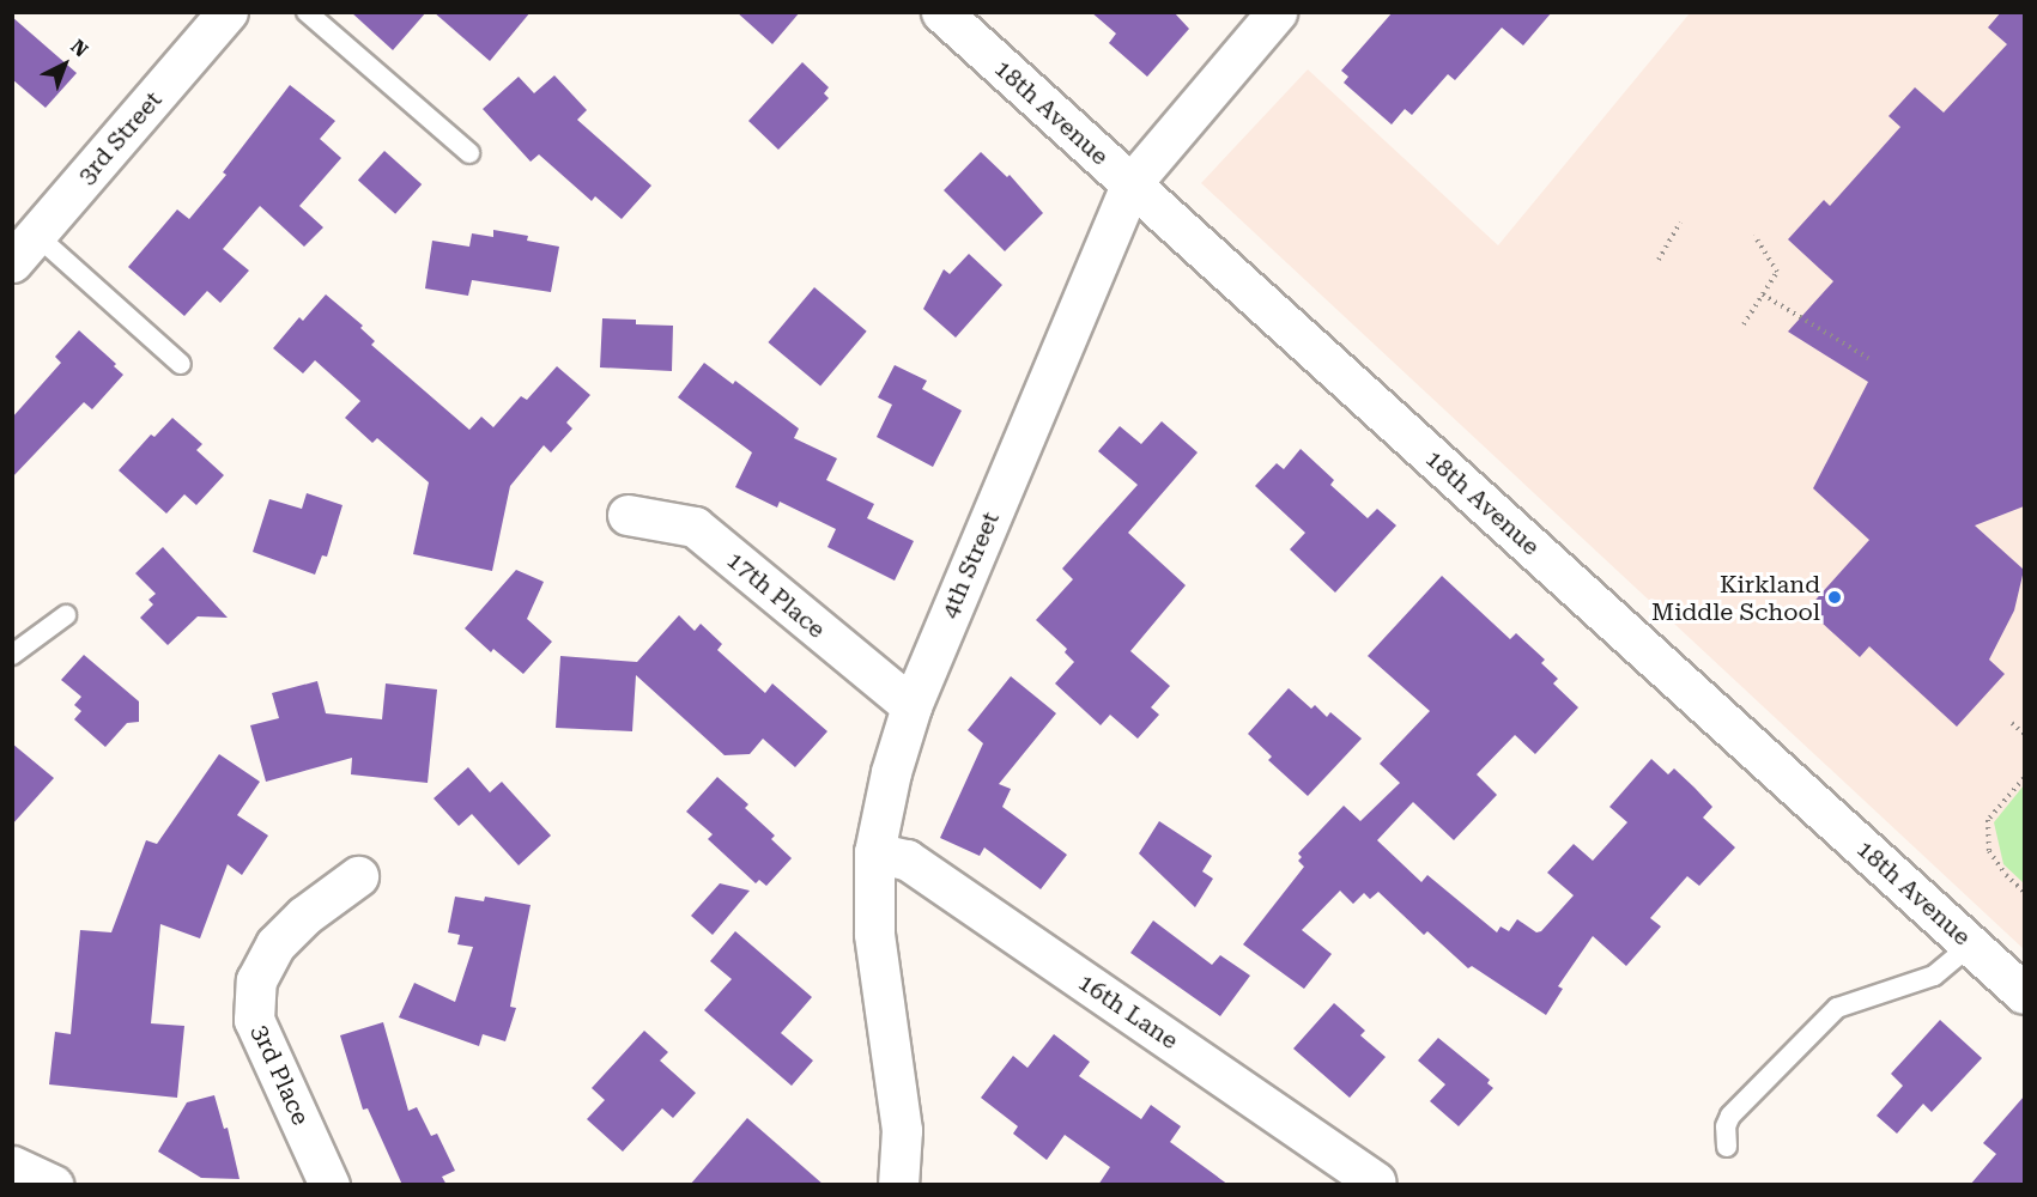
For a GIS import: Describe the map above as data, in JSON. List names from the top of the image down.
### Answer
{
  "streets": {
    "street": [
      "18th Avenue",
      "3rd Street",
      "4th Street",
      "17th Place",
      "16th Lane",
      "3rd Place"
    ]
  },
  "crossings": [
    ["18th Avenue", "4th Street"],
    ["4th Street", "17th Place"],
    ["4th Street", "16th Lane"]
  ],
  "places": ["Kirkland Middle School"],
  "north": "top right"
}
